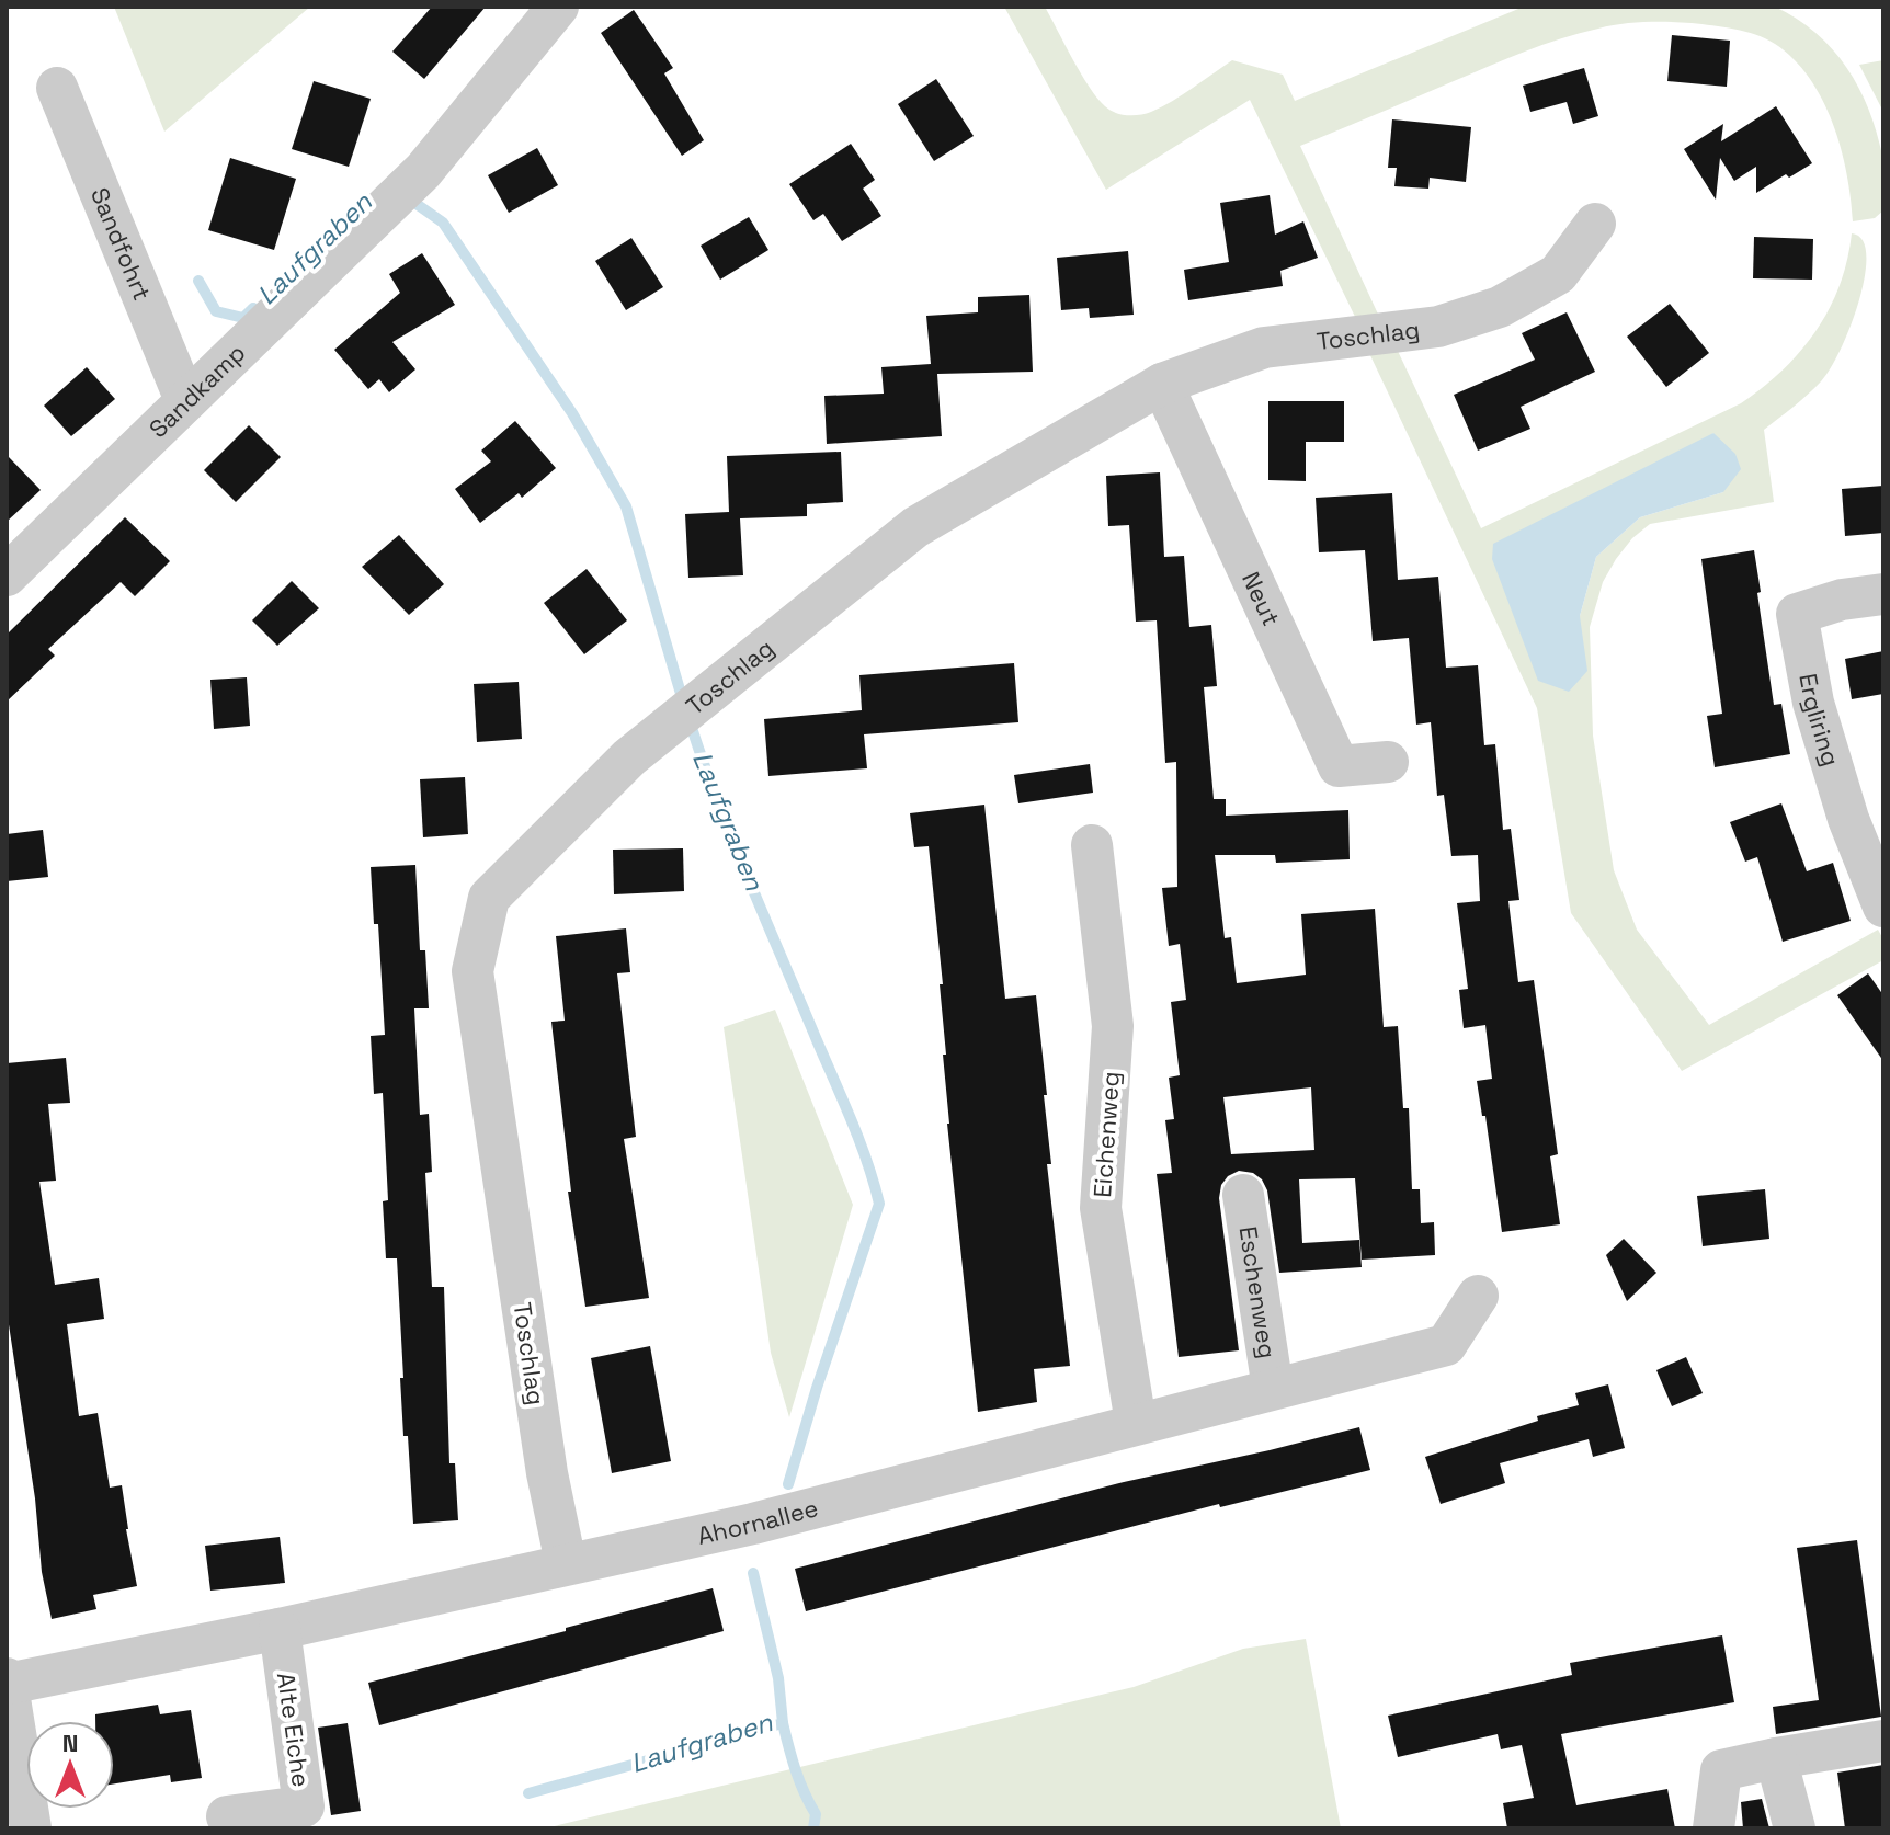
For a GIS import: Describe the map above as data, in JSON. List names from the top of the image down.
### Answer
{
  "streets": {
    "street": [
      "Sandfohrt",
      "Toschlag",
      "Sandkamp",
      "Neut",
      "Ergliring",
      "Eichenweg",
      "Eschenweg",
      "Ahornallee",
      "Alte Eiche"
    ]
  },
  "crossings": [
    ["Sandfohrt", "Sandkamp"],
    ["Toschlag", "Neut"],
    ["Toschlag", "Ahornallee"],
    ["Eichenweg", "Ahornallee"],
    ["Eschenweg", "Ahornallee"],
    ["Ahornallee", "Alte Eiche"]
  ],
  "water": ["Laufgraben"],
  "north": "top"
}
